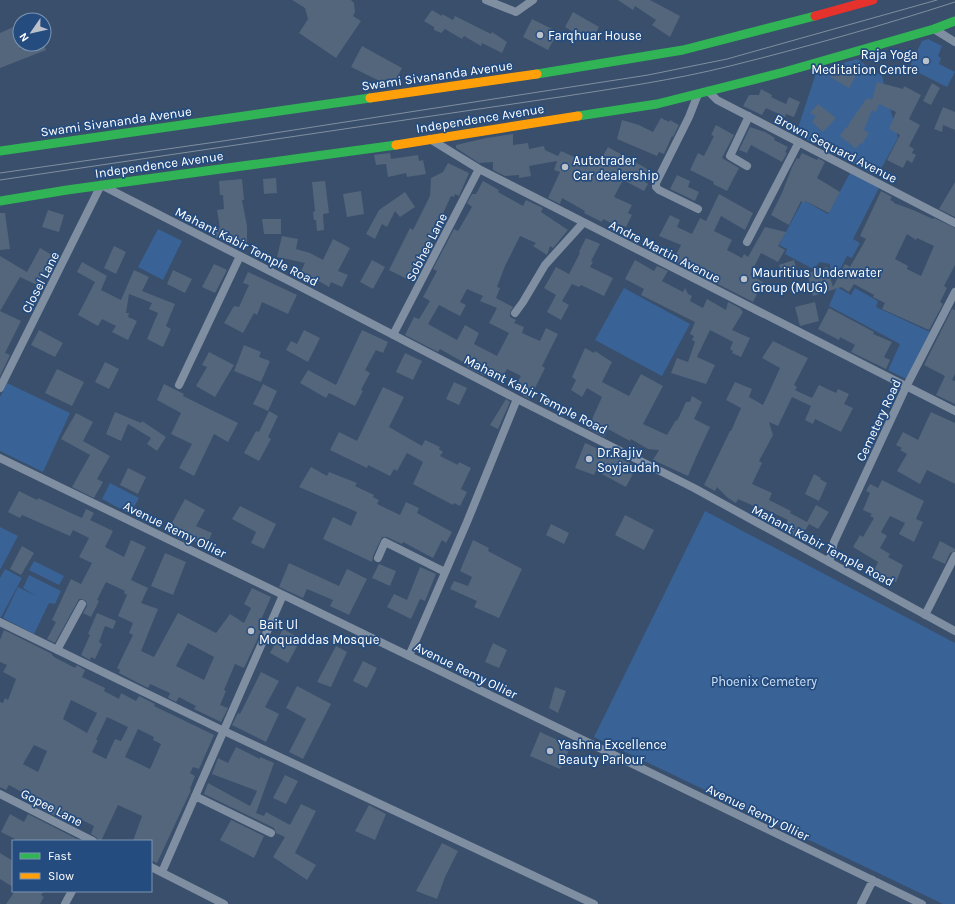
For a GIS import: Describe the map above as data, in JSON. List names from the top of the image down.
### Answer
{
  "streets": {
    "street": [
      "Swami Sivananda Avenue",
      "Independence Avenue",
      "Brown Sequard Avenue",
      "Mahant Kabir Temple Road",
      "Sobhee Lane",
      "Andre Martin Avenue",
      "Closel Lane",
      "Cemetery Road",
      "Avenue Remy Ollier",
      "Gopee Lane"
    ]
  },
  "crossings": [
    ["Independence Avenue", "Brown Sequard Avenue"],
    ["Independence Avenue", "Mahant Kabir Temple Road"],
    ["Independence Avenue", "Andre Martin Avenue"],
    ["Independence Avenue", "Closel Lane"],
    ["Mahant Kabir Temple Road", "Sobhee Lane"],
    ["Mahant Kabir Temple Road", "Closel Lane"],
    ["Mahant Kabir Temple Road", "Cemetery Road"],
    ["Sobhee Lane", "Andre Martin Avenue"],
    ["Andre Martin Avenue", "Cemetery Road"]
  ],
  "parks": ["Phoenix Cemetery"],
  "places": [
    "Farqhuar House",
    "Raja Yoga Meditation Centre",
    "Autotrader Car dealership",
    "Mauritius Underwater Group (MUG)",
    "Dr.Rajiv Soyjaudah",
    "Bait Ul Moquaddas Mosque",
    "Yashna Excellence Beauty Parlour"
  ],
  "legend": ["Fast", "Slow"],
  "north": "bottom left"
}
